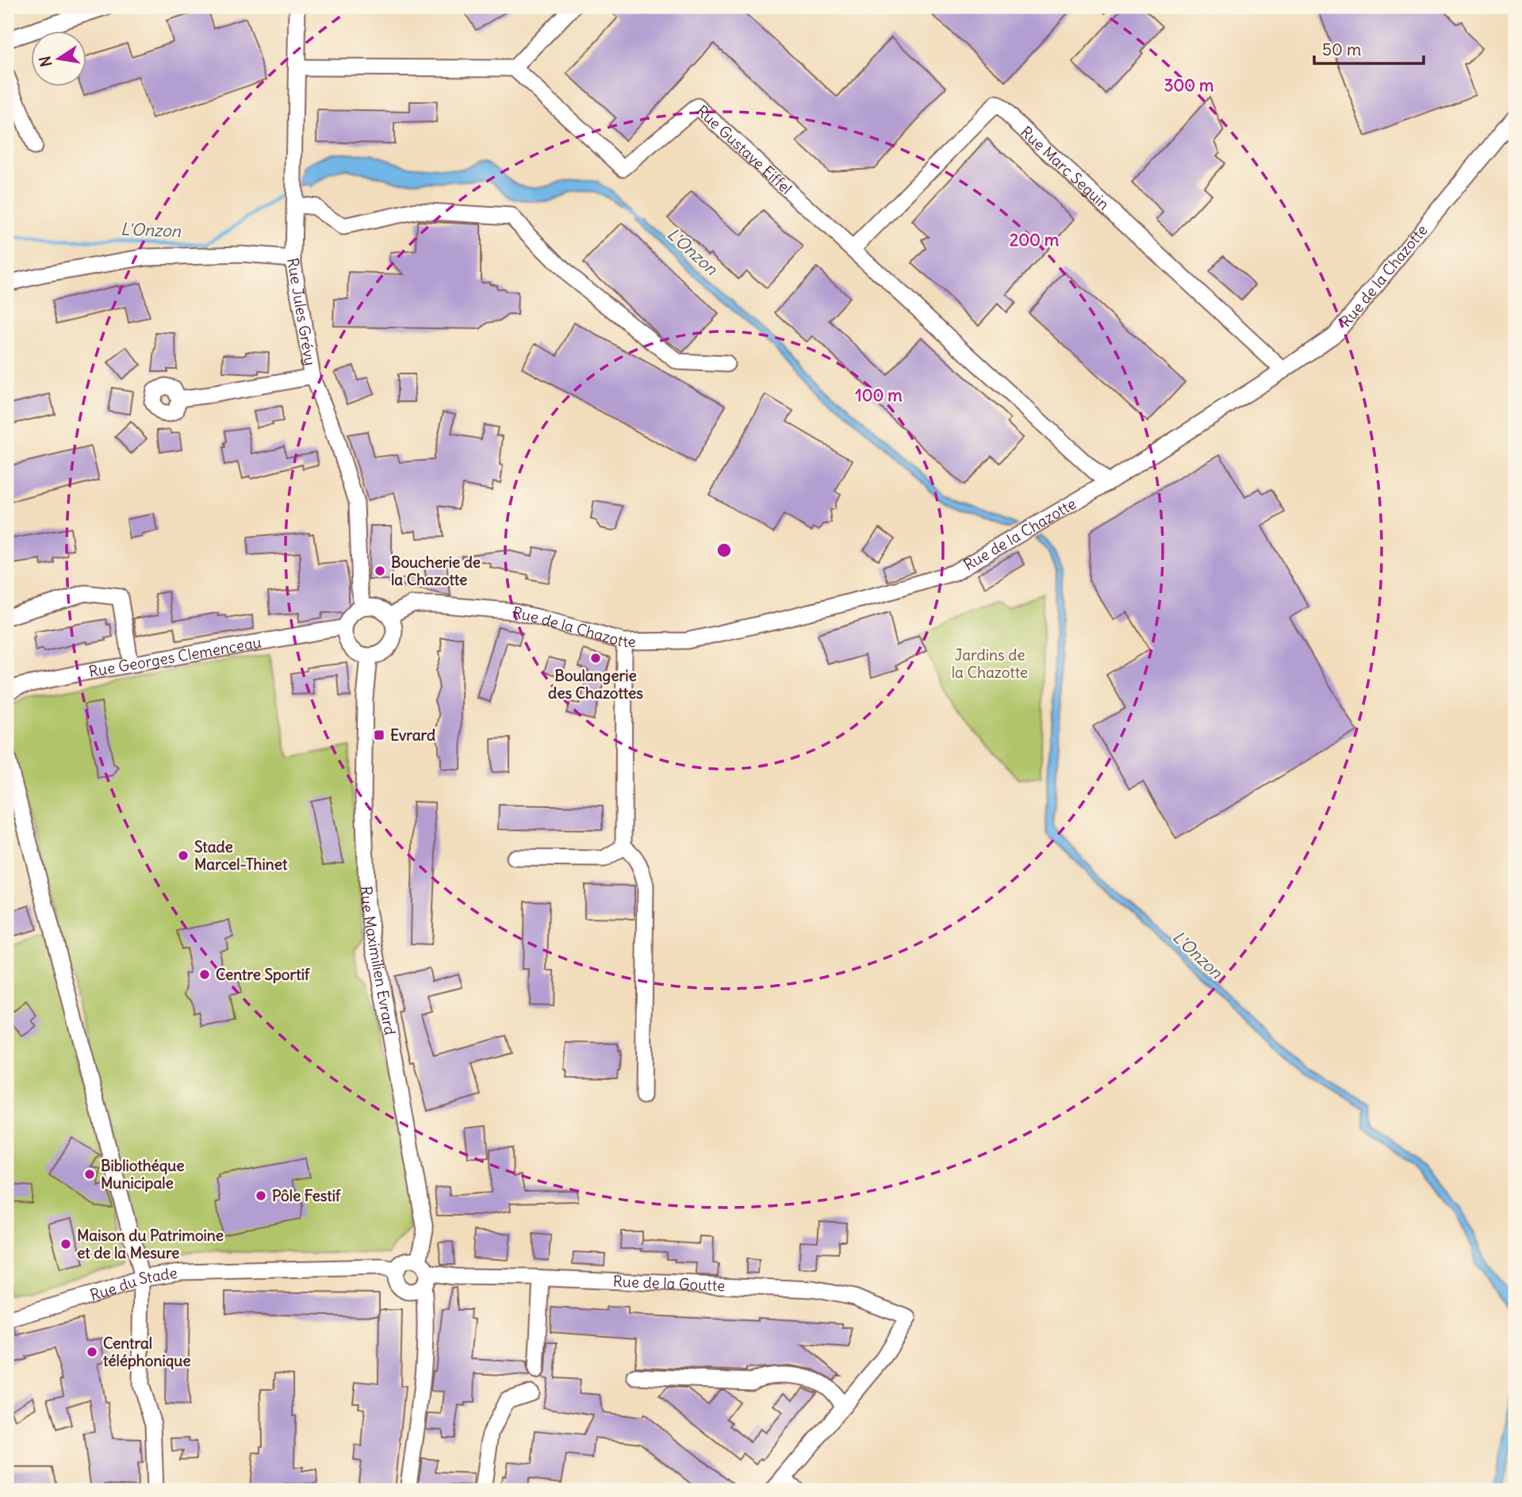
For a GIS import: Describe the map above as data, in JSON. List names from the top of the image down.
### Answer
{
  "streets": {
    "street": [
      "Rue Gustave Eiffel",
      "Rue Marc Seguin",
      "Rue de la Chazotte",
      "Rue Jules Grévy",
      "Rue Georges Clemenceau",
      "Rue Maximilien Evrard",
      "Rue du Stade",
      "Rue de la Goutte"
    ]
  },
  "crossings": [
    ["Rue Gustave Eiffel", "Rue Marc Seguin"],
    ["Rue Gustave Eiffel", "Rue de la Chazotte"],
    ["Rue Marc Seguin", "Rue de la Chazotte"],
    ["Rue de la Chazotte", "Rue Jules Grévy"],
    ["Rue de la Chazotte", "Rue Georges Clemenceau"],
    ["Rue de la Chazotte", "Rue Maximilien Evrard"],
    ["Rue Jules Grévy", "Rue Georges Clemenceau"],
    ["Rue Jules Grévy", "Rue Maximilien Evrard"],
    ["Rue Georges Clemenceau", "Rue Maximilien Evrard"],
    ["Rue Maximilien Evrard", "Rue du Stade"],
    ["Rue Maximilien Evrard", "Rue de la Goutte"],
    ["Rue du Stade", "Rue de la Goutte"]
  ],
  "water": ["L'Onzon"],
  "parks": ["Jardins de la Chazotte"],
  "places": {
    "other": [
      "Boucherie de la Chazotte",
      "Boulangerie des Chazottes",
      "Stade Marcel-Thinet",
      "Centre Sportif",
      "Bibliothéque Municipale",
      "Pôle Festif",
      "Maison du Patrimoine et de la Mesure",
      "Central téléphonique"
    ],
    "transit": ["Evrard"]
  },
  "scale_bar": "50 m",
  "north": "left",
  "rings": ["300 m", "200 m", "100 m"]
}
